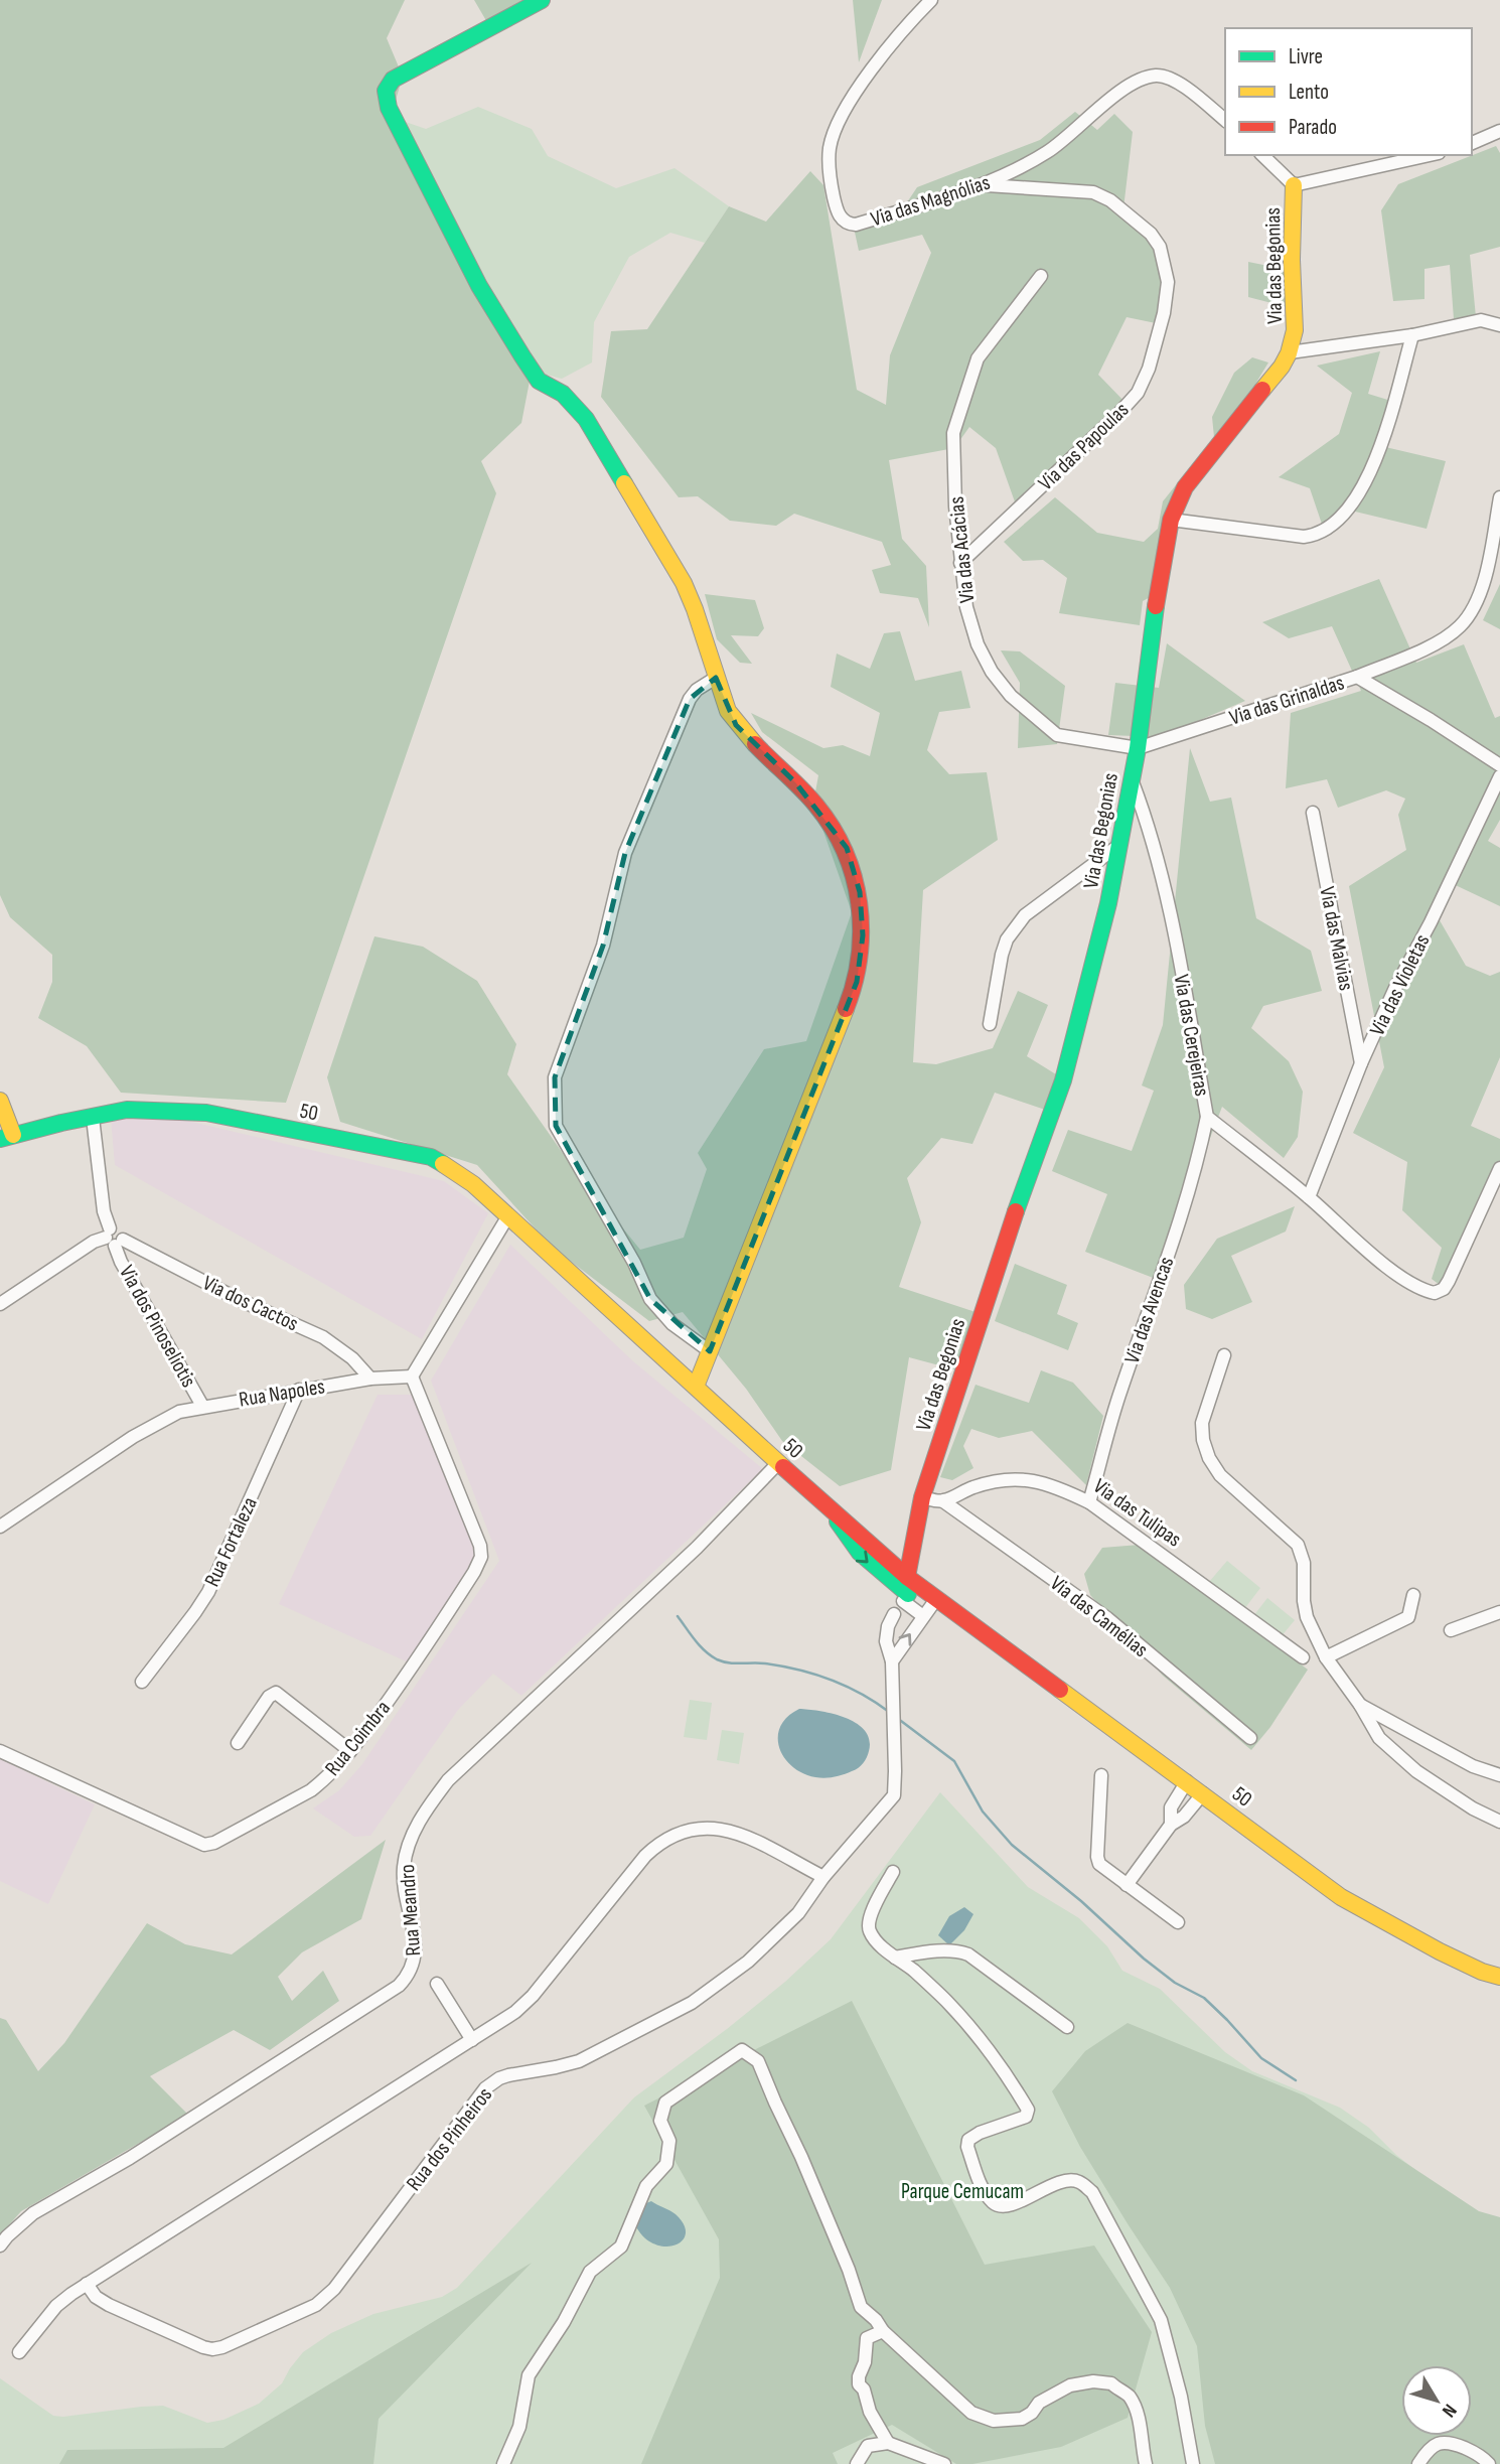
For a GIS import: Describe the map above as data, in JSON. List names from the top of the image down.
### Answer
{
  "streets": {
    "street": [
      "Via das Magnólias",
      "Via das Begonias",
      "Via das Papoulas",
      "Via das Acácias",
      "Via das Grinaldas",
      "Via das Malvias",
      "Via das Violetas",
      "Via das Cerejeiras",
      "50",
      "Via dos Cactos",
      "Via das Avencas",
      "Via dos Pinoseliotis",
      "Rua Napoles",
      "Via das Tulipas",
      "Rua Fortaleza",
      "Via das Camélias",
      "Rua Coimbra",
      "Rua Meandro",
      "Rua dos Pinheiros"
    ]
  },
  "crossings": [
    ["Via das Magnólias", "Via das Papoulas"],
    ["Via das Begonias", "Via das Acácias"],
    ["Via das Begonias", "Via das Grinaldas"],
    ["Via das Begonias", "Via das Cerejeiras"],
    ["Via das Papoulas", "Via das Acácias"],
    ["Via das Acácias", "Via das Grinaldas"],
    ["Via das Malvias", "Via das Violetas"],
    ["Via das Violetas", "Via das Cerejeiras"],
    ["Via das Cerejeiras", "Via das Avencas"],
    ["50", "Via dos Pinoseliotis"],
    ["50", "Rua Meandro"],
    ["50", "Rua dos Pinheiros"],
    ["Via dos Cactos", "Via dos Pinoseliotis"],
    ["Via dos Cactos", "Rua Napoles"],
    ["Via das Avencas", "Via das Tulipas"],
    ["Via dos Pinoseliotis", "Rua Napoles"],
    ["Rua Napoles", "Rua Fortaleza"],
    ["Rua Napoles", "Rua Coimbra"],
    ["Via das Tulipas", "Via das Camélias"]
  ],
  "parks": ["Parque Cemucam"],
  "legend": ["Livre", "Lento", "Parado"],
  "north": "bottom right"
}
